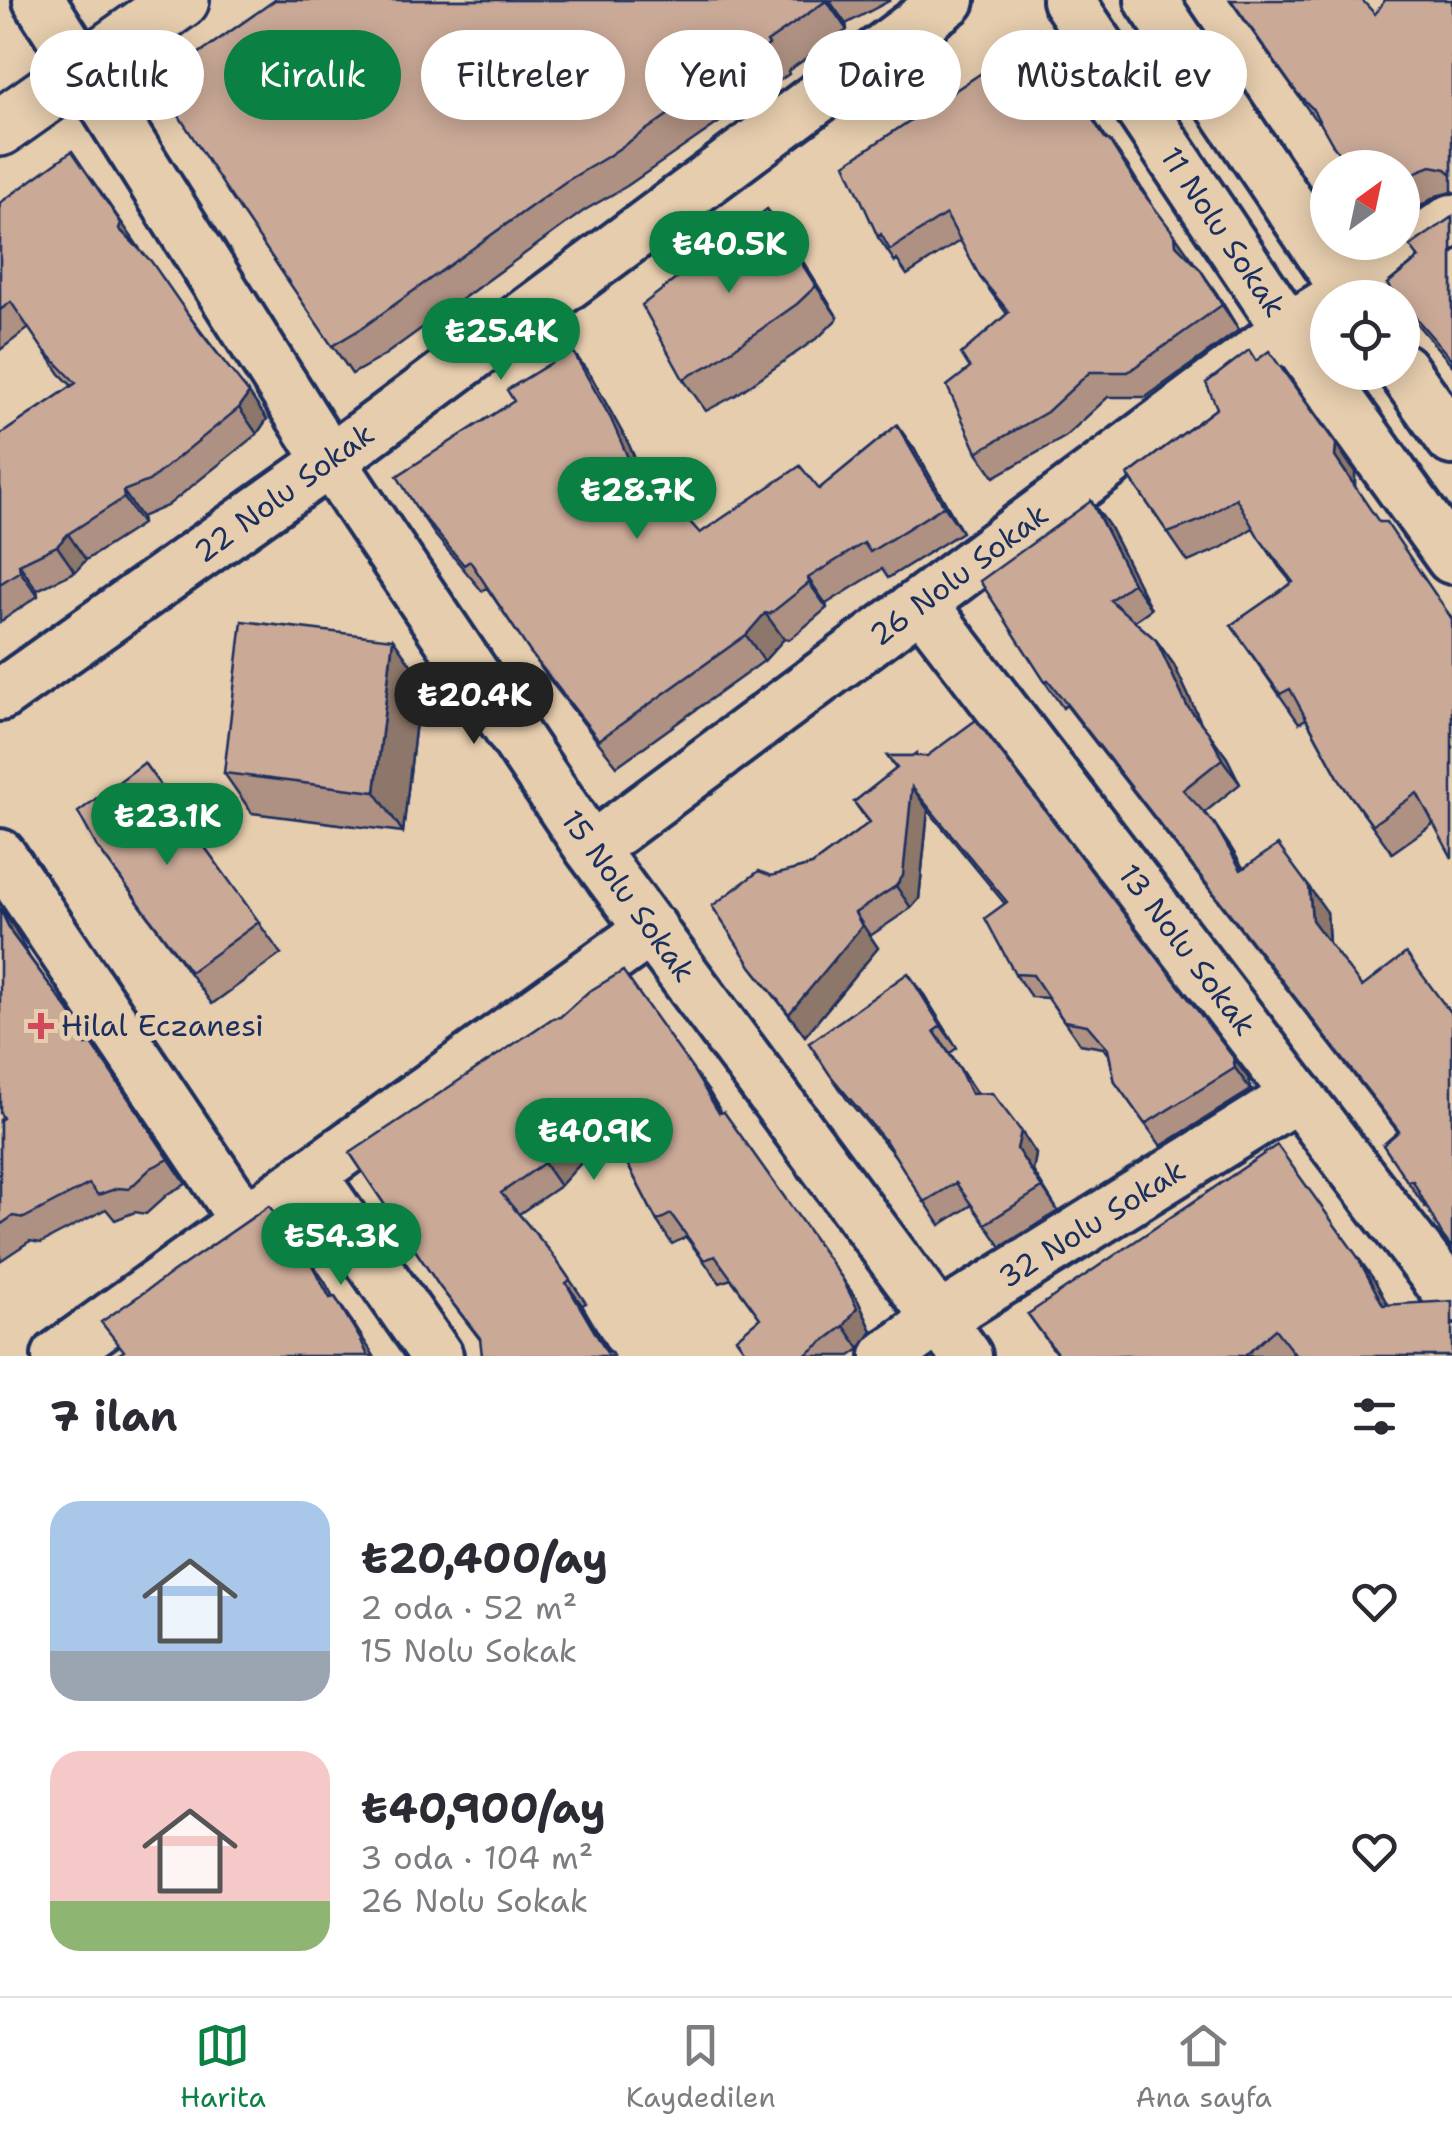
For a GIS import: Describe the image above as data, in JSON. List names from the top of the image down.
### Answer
{
  "streets": {
    "street": [
      "11 Nolu Sokak",
      "22 Nolu Sokak",
      "26 Nolu Sokak",
      "15 Nolu Sokak",
      "13 Nolu Sokak",
      "32 Nolu Sokak"
    ]
  },
  "crossings": [
    ["22 Nolu Sokak", "15 Nolu Sokak"],
    ["26 Nolu Sokak", "15 Nolu Sokak"],
    ["26 Nolu Sokak", "13 Nolu Sokak"],
    ["15 Nolu Sokak", "32 Nolu Sokak"],
    ["13 Nolu Sokak", "32 Nolu Sokak"]
  ],
  "places": {
    "health": ["Hilal Eczanesi"]
  },
  "north": "top right",
  "page": {
    "chip": [
      "Satılık",
      "Kiralık",
      "Filtreler",
      "Yeni",
      "Daire",
      "Müstakil ev"
    ],
    "price": [
      "₺40.5K",
      "₺25.4K",
      "₺28.7K",
      "₺20.4K",
      "₺23.1K",
      "₺40.9K",
      "₺54.3K"
    ],
    "heading": "7 ilan",
    "list": [
      {
        "name": "₺20,400/ay",
        "note": "2 oda · 52 m² · 15 Nolu Sokak"
      },
      {
        "name": "₺40,900/ay",
        "note": "3 oda · 104 m² · 26 Nolu Sokak"
      }
    ],
    "tabs": ["Harita", "Kaydedilen", "Ana sayfa"]
  }
}
